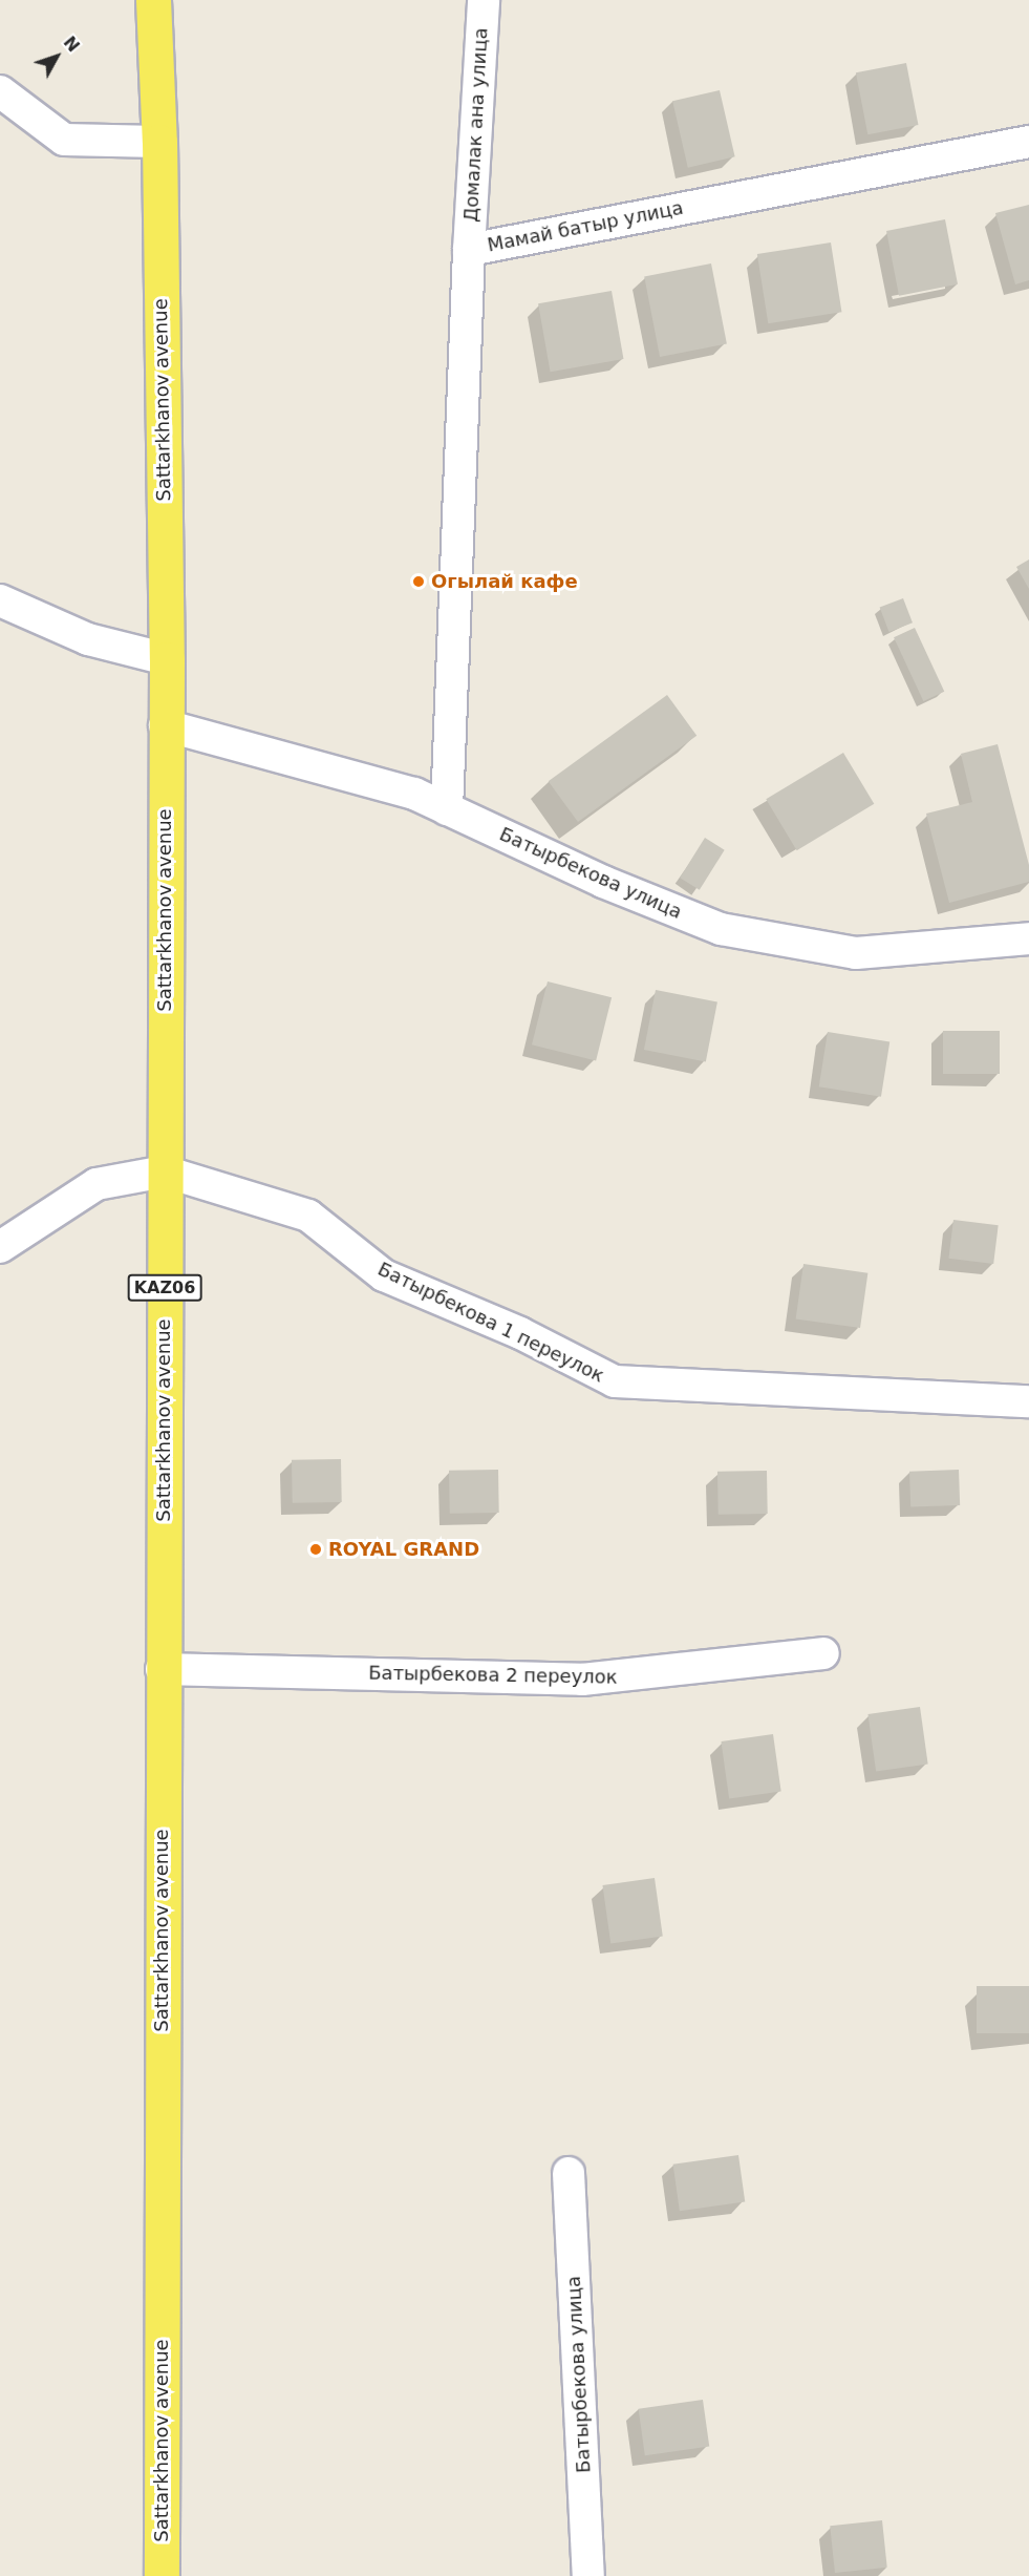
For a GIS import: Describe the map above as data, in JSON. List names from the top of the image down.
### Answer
{
  "streets": {
    "main road": ["Sattarkhanov avenue", "KАZ06"],
    "street": [
      "Домалак ана улица",
      "Мамай батыр улица",
      "Батырбекова улица",
      "Батырбекова 1 переулок",
      "Батырбекова 2 переулок"
    ]
  },
  "crossings": [
    ["Домалак ана улица", "Мамай батыр улица"],
    ["Мамай батыр улица", "Батырбекова улица"],
    ["Sattarkhanov avenue", "Батырбекова улица"],
    ["Sattarkhanov avenue", "Батырбекова 1 переулок"],
    ["Sattarkhanov avenue", "Батырбекова 2 переулок"]
  ],
  "places": ["Огылай кафе", "ROYAL GRAND"],
  "north": "top right"
}
